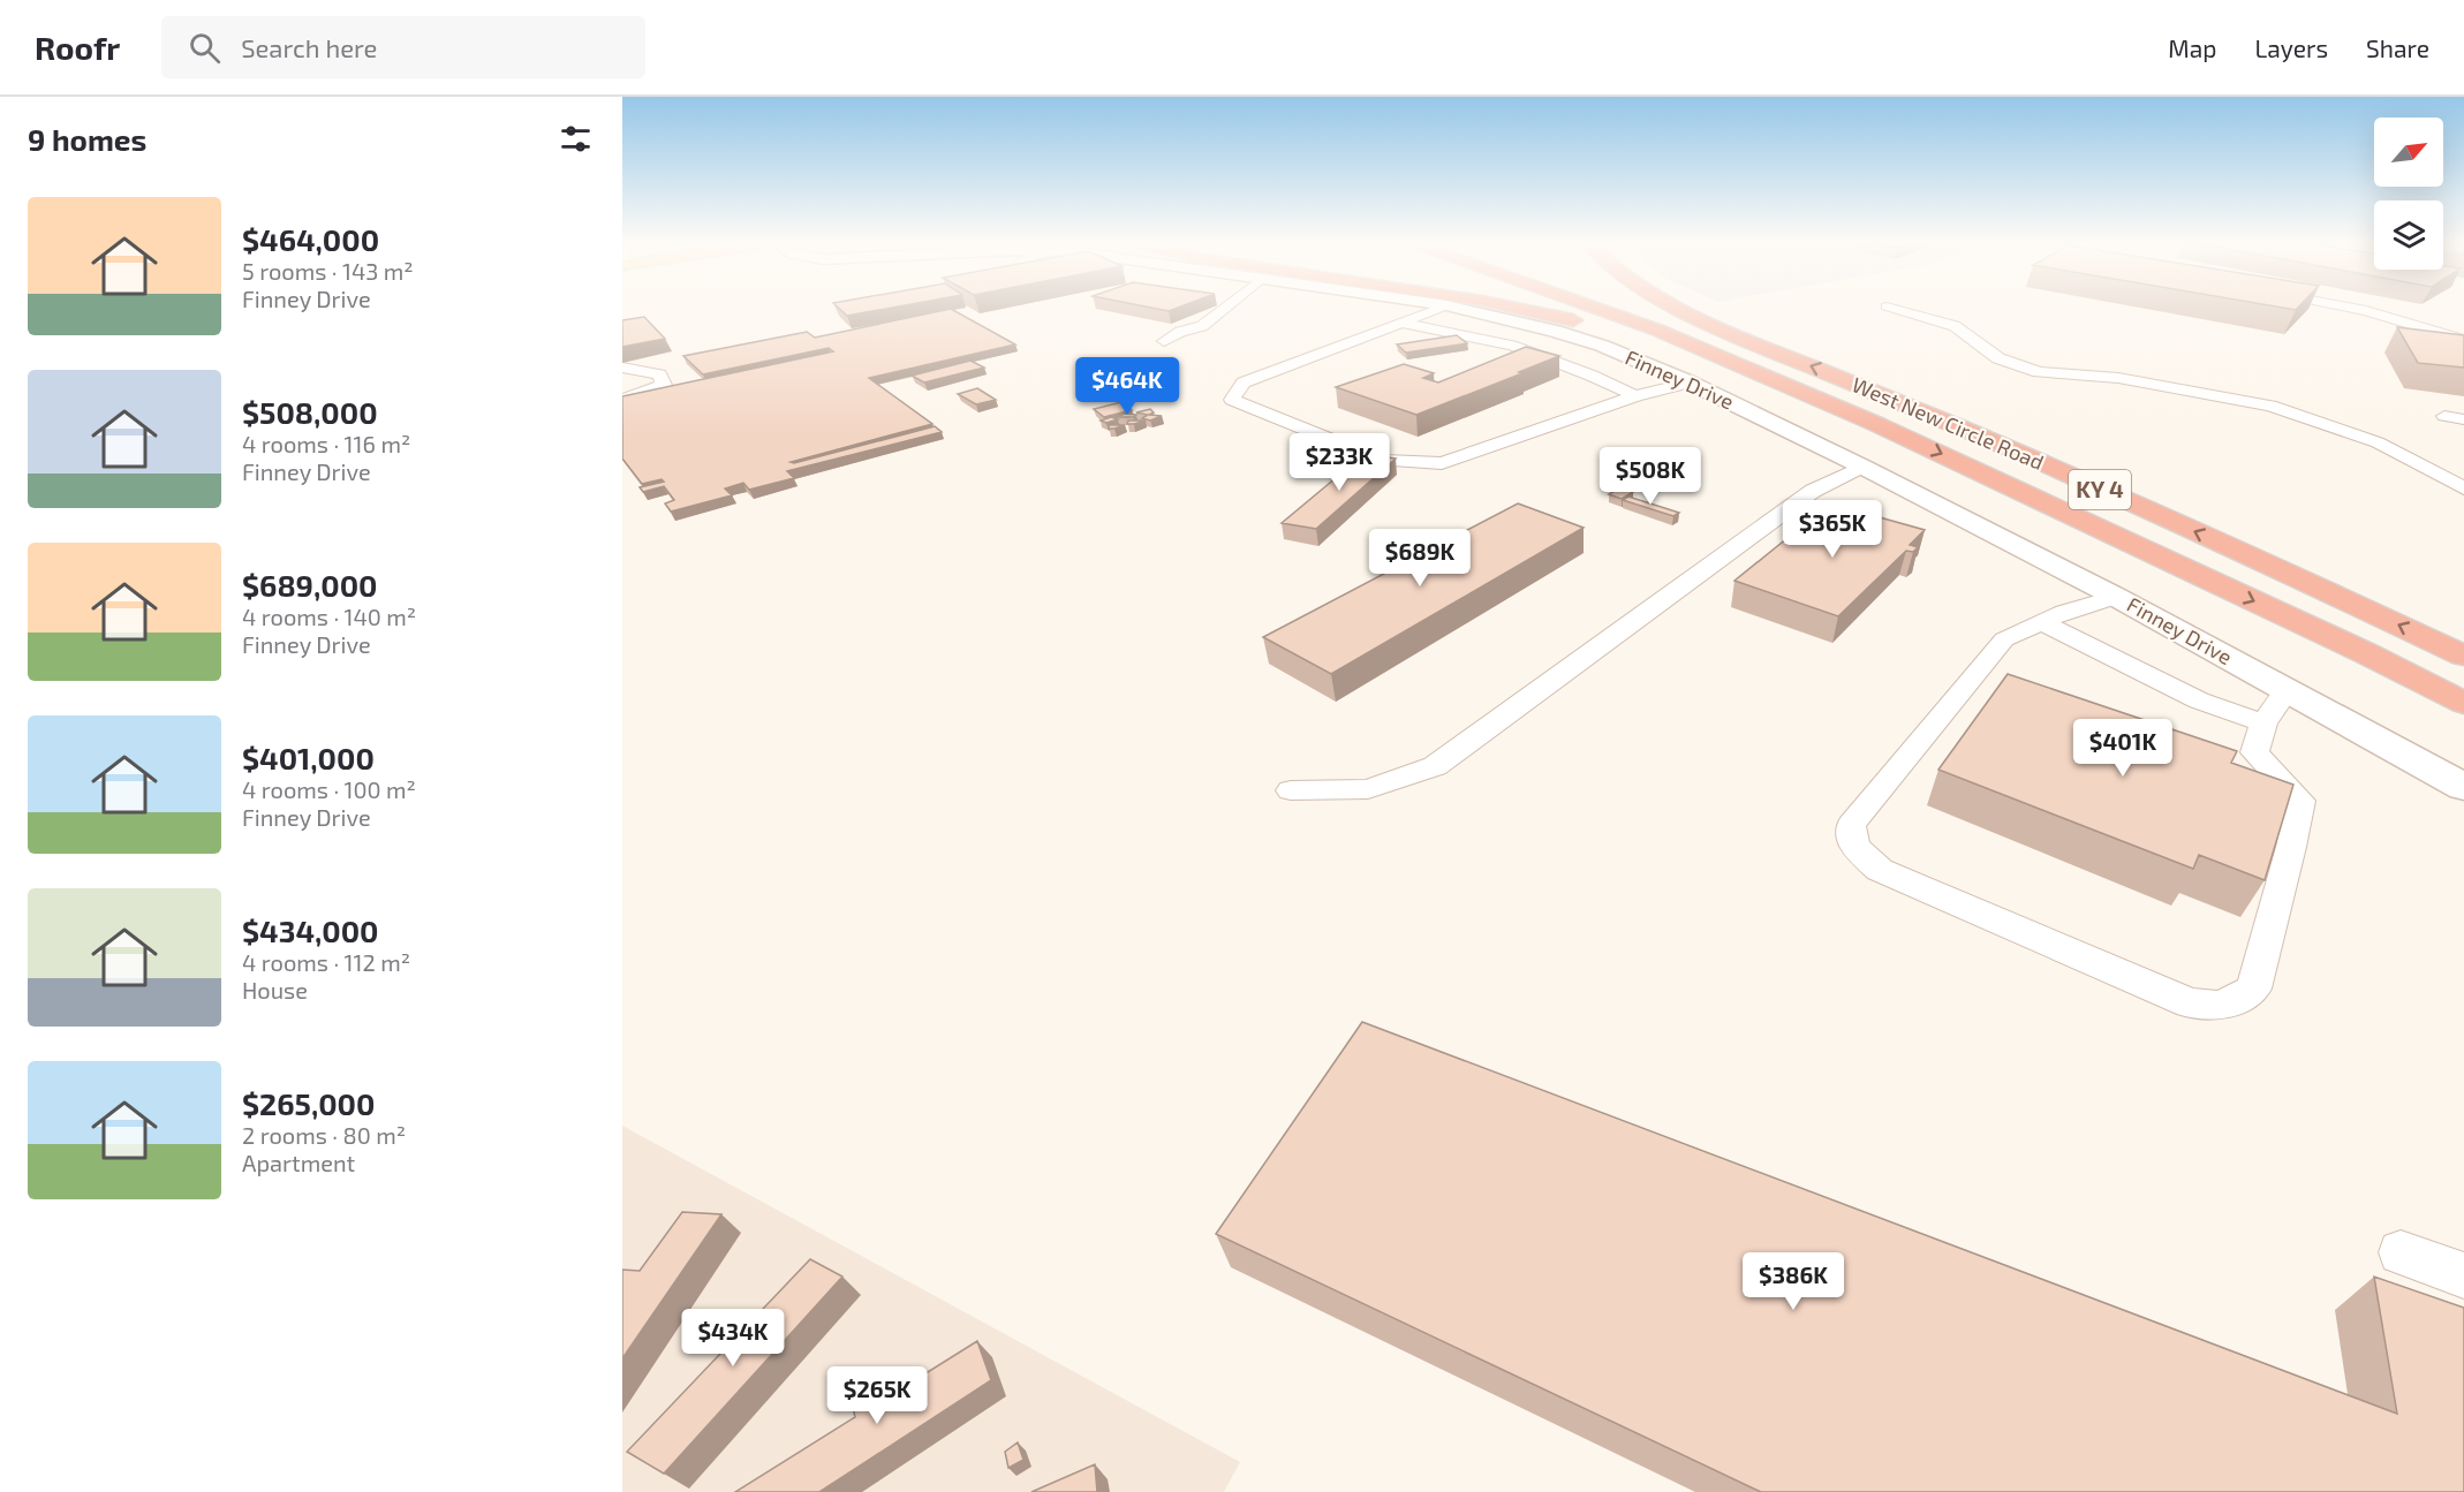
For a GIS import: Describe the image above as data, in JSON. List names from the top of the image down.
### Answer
{
  "streets": {
    "highway": ["West New Circle Road", "KY 4"],
    "street": ["Finney Drive"]
  },
  "crossings": [
    ["West New Circle Road", "KY 4"]
  ],
  "north": "top right",
  "page": {
    "header": "Roofr",
    "search": "Search here",
    "nav": ["Map", "Layers", "Share"],
    "heading": "9 homes",
    "list": [
      {
        "name": "$464,000",
        "note": "5 rooms · 143 m² · Finney Drive"
      },
      {
        "name": "$508,000",
        "note": "4 rooms · 116 m² · Finney Drive"
      },
      {
        "name": "$689,000",
        "note": "4 rooms · 140 m² · Finney Drive"
      },
      {
        "name": "$401,000",
        "note": "4 rooms · 100 m² · Finney Drive"
      },
      {
        "name": "$434,000",
        "note": "4 rooms · 112 m² · House"
      },
      {
        "name": "$265,000",
        "note": "2 rooms · 80 m² · Apartment"
      }
    ],
    "price": [
      "$464K",
      "$233K",
      "$508K",
      "$365K",
      "$689K",
      "$401K",
      "$386K",
      "$434K",
      "$265K"
    ]
  }
}
